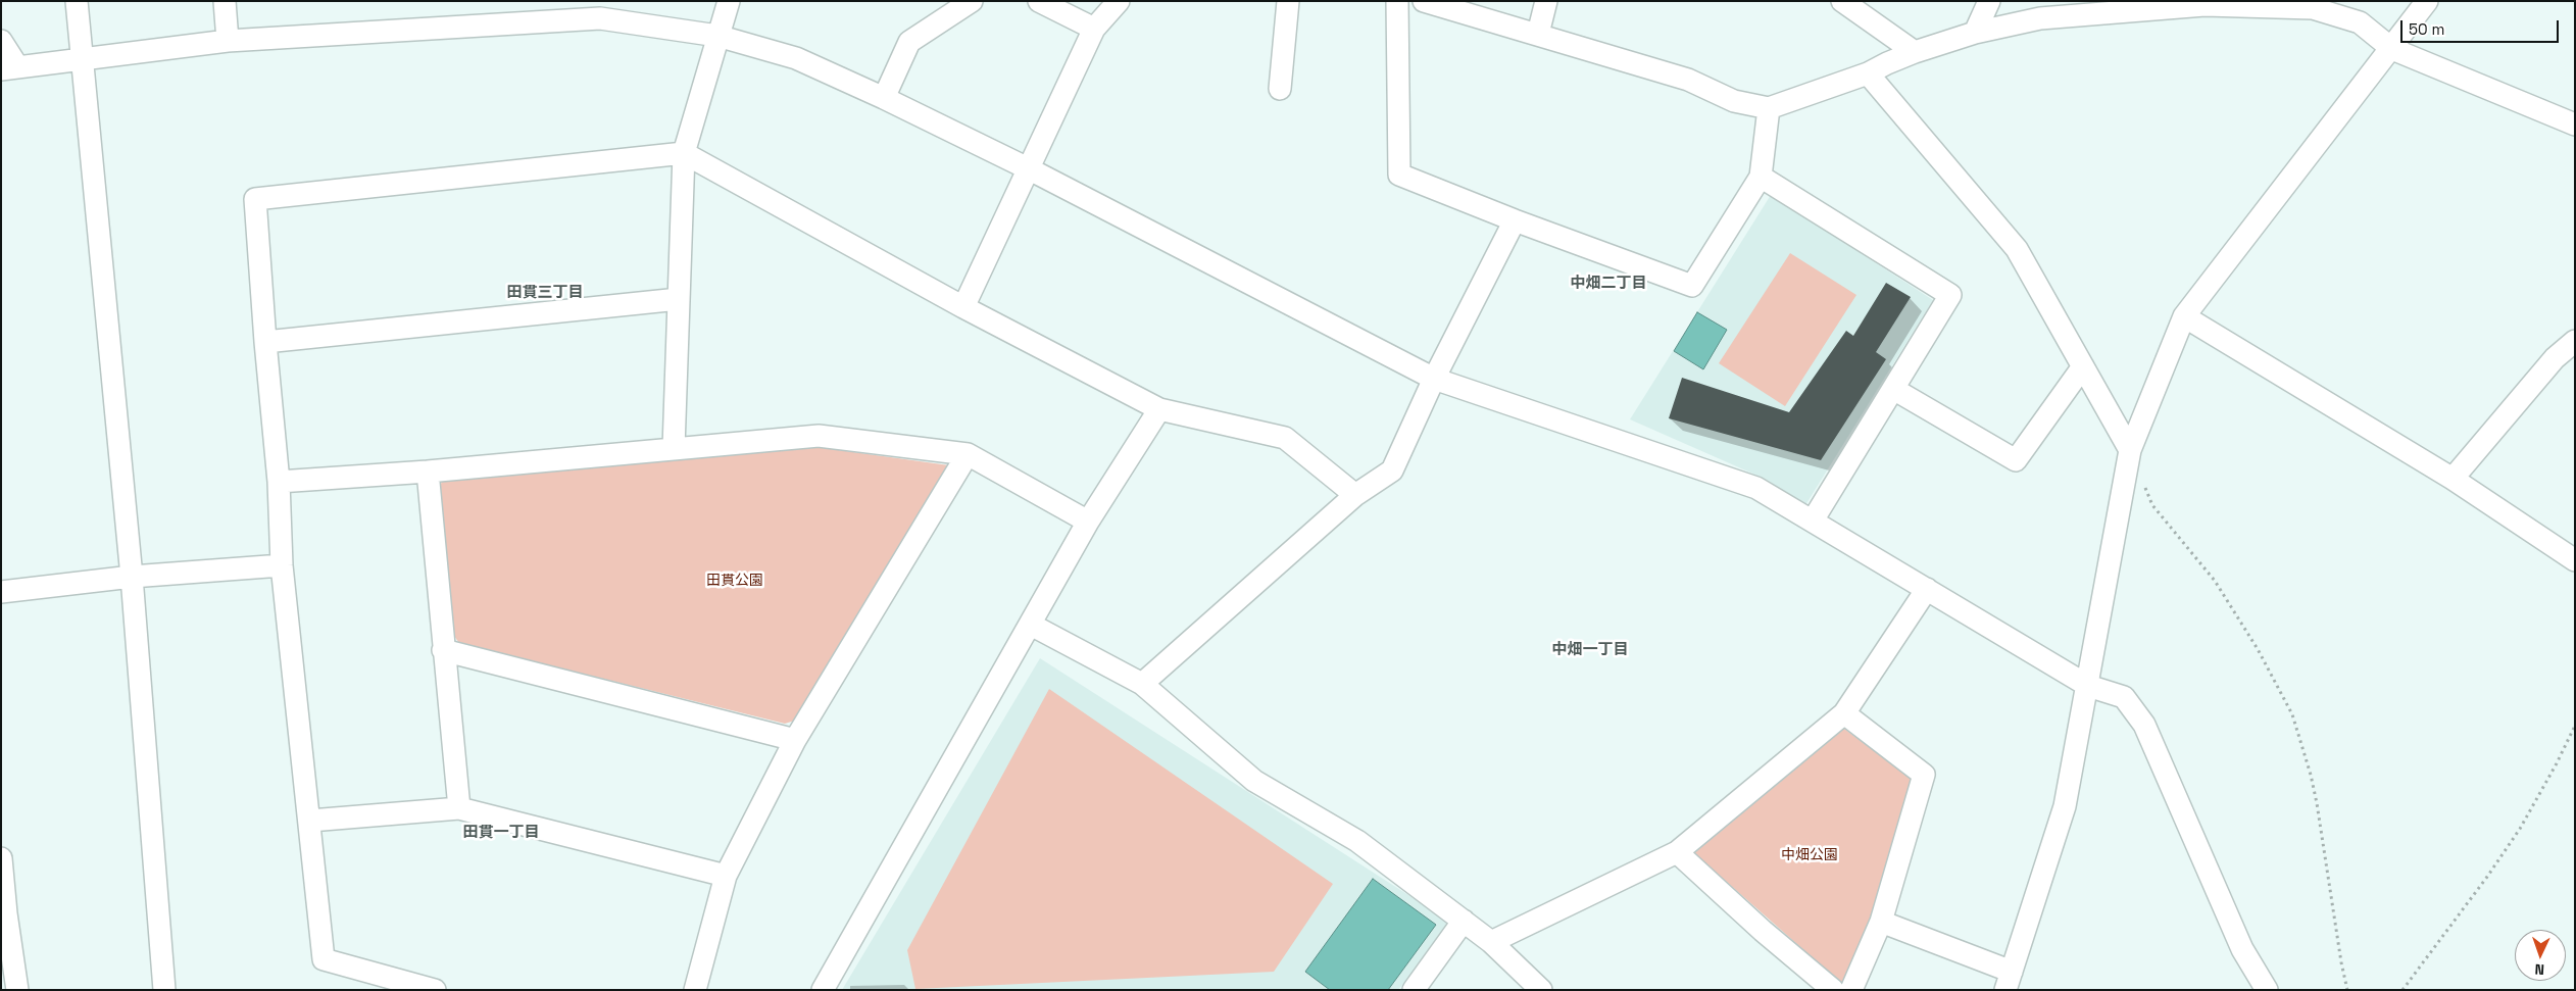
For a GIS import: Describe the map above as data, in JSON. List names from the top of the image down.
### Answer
{
  "districts": [
    "中畑二丁目",
    "田貫三丁目",
    "中畑一丁目",
    "田貫一丁目"
  ],
  "parks": ["田貫公園", "中畑公園"],
  "scale_bar": "50 m",
  "north": "bottom"
}
